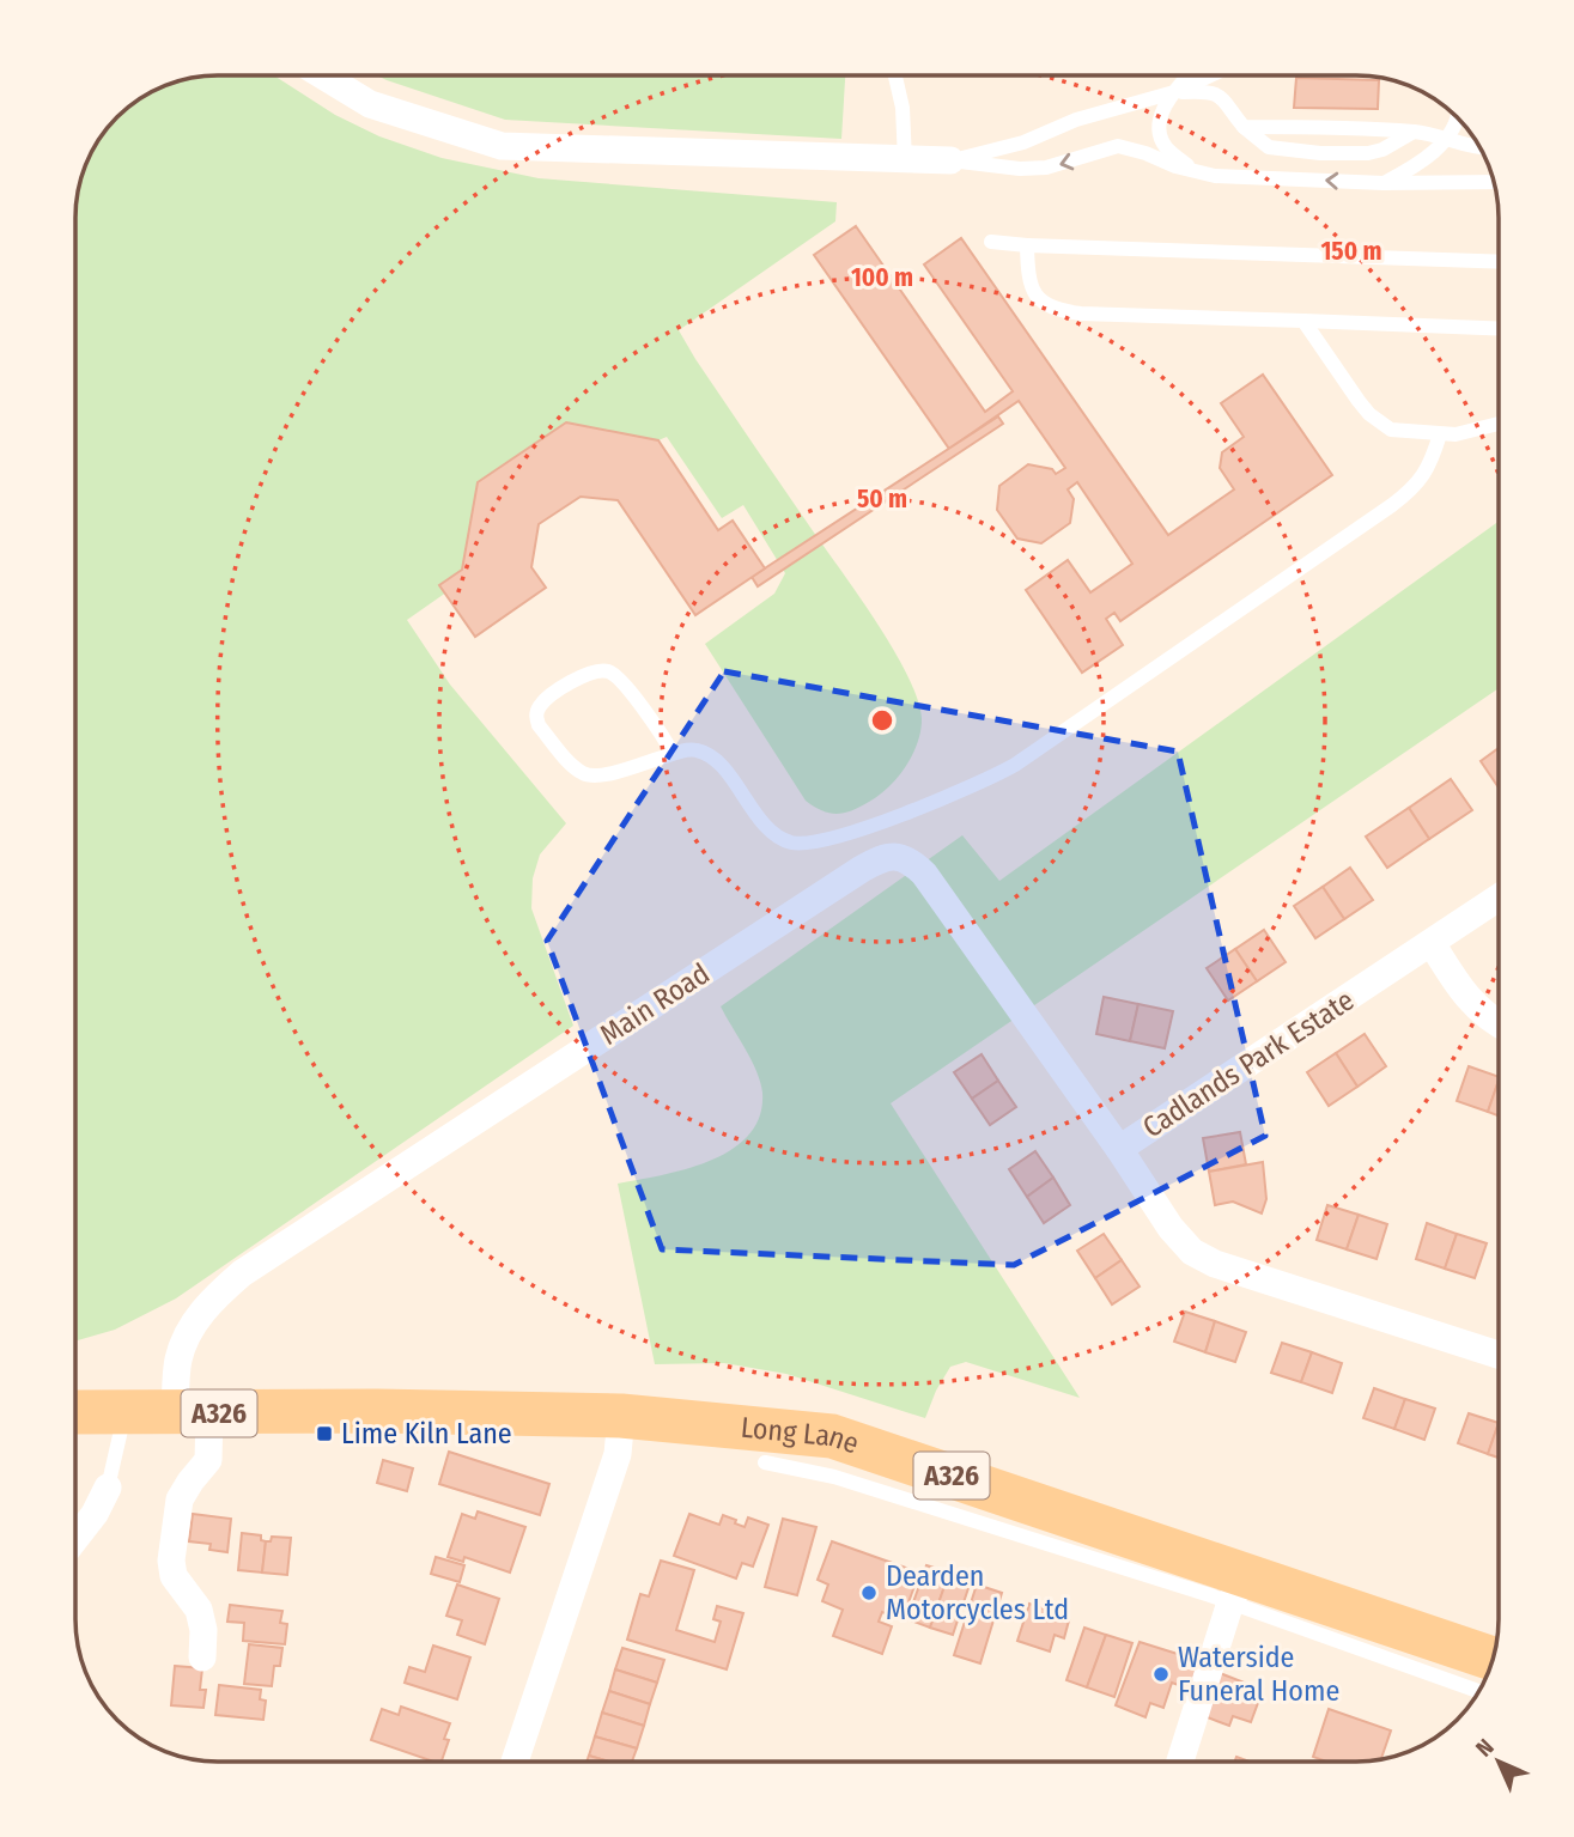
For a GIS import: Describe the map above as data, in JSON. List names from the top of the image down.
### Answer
{
  "streets": {
    "main road": ["A326", "Long Lane"],
    "street": ["Main Road", "Cadlands Park Estate"]
  },
  "crossings": [
    ["Main Road", "Cadlands Park Estate"],
    ["Main Road", "Long Lane"]
  ],
  "places": {
    "transit": ["Lime Kiln Lane"],
    "other": ["Dearden Motorcycles Ltd", "Waterside Funeral Home"]
  },
  "north": "top left",
  "rings": ["150 m", "100 m", "50 m"]
}
